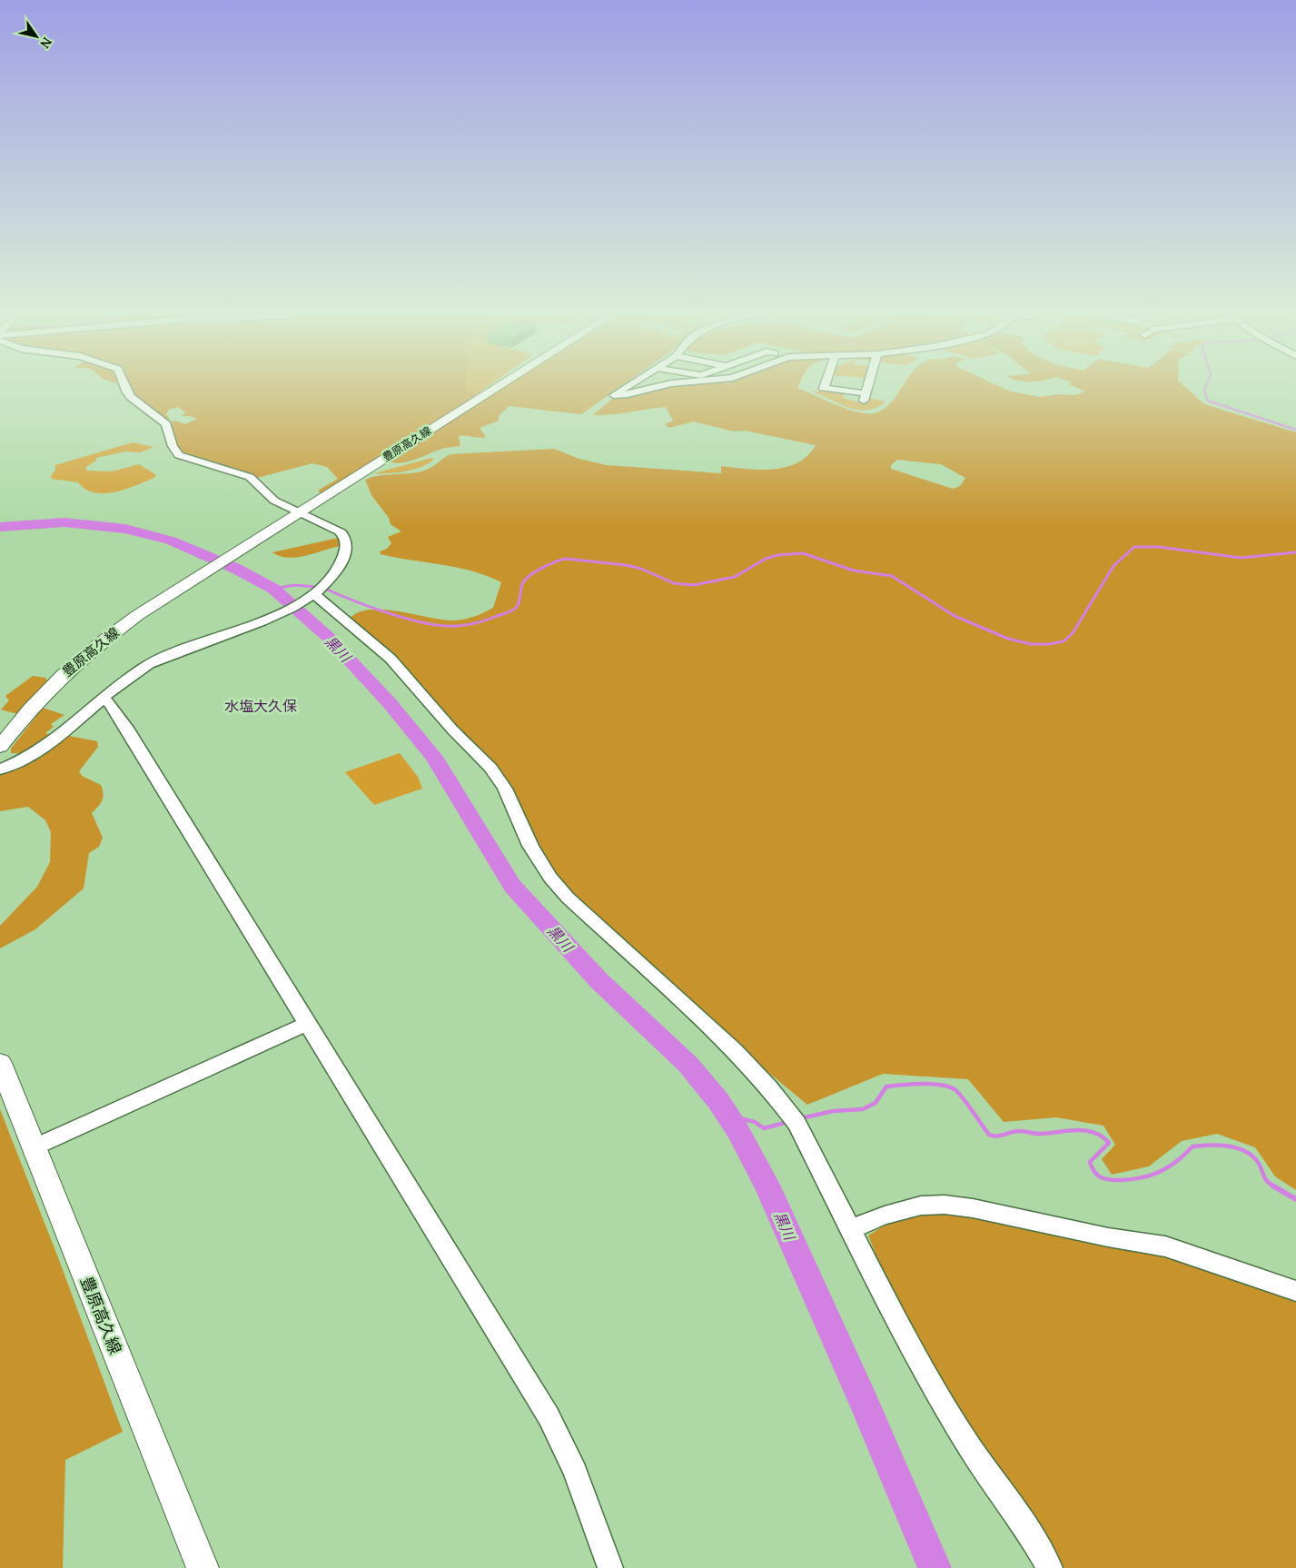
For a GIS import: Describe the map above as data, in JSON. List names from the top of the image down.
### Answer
{
  "streets": {
    "main road": ["豊原高久線"]
  },
  "districts": ["水塩大久保"],
  "water": ["黒川"],
  "north": "bottom right"
}
